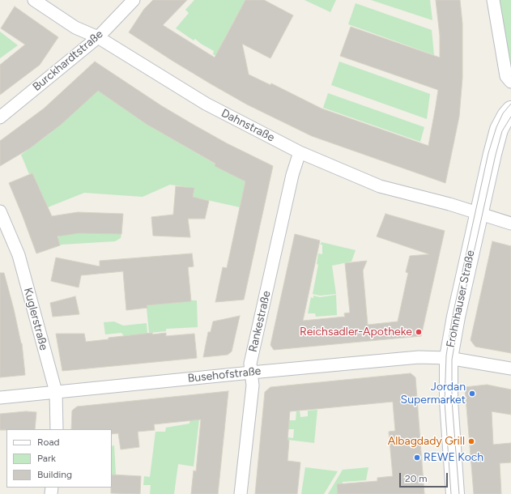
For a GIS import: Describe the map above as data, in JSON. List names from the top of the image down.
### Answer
{
  "streets": {
    "main road": ["Frohnhauser Straße"],
    "street": [
      "Burckhardtstraße",
      "Dahnstraße",
      "Kuglerstraße",
      "Rankestraße",
      "Busehofstraße"
    ]
  },
  "crossings": [
    ["Burckhardtstraße", "Dahnstraße"],
    ["Dahnstraße", "Frohnhauser Straße"],
    ["Dahnstraße", "Rankestraße"],
    ["Frohnhauser Straße", "Busehofstraße"],
    ["Kuglerstraße", "Busehofstraße"],
    ["Rankestraße", "Busehofstraße"]
  ],
  "places": [
    "Reichsadler-Apotheke",
    "Jordan Supermarket",
    "Albagdady Grill",
    "REWE Koch"
  ],
  "legend": ["Road", "Park", "Building"],
  "scale_bar": "20 m"
}
